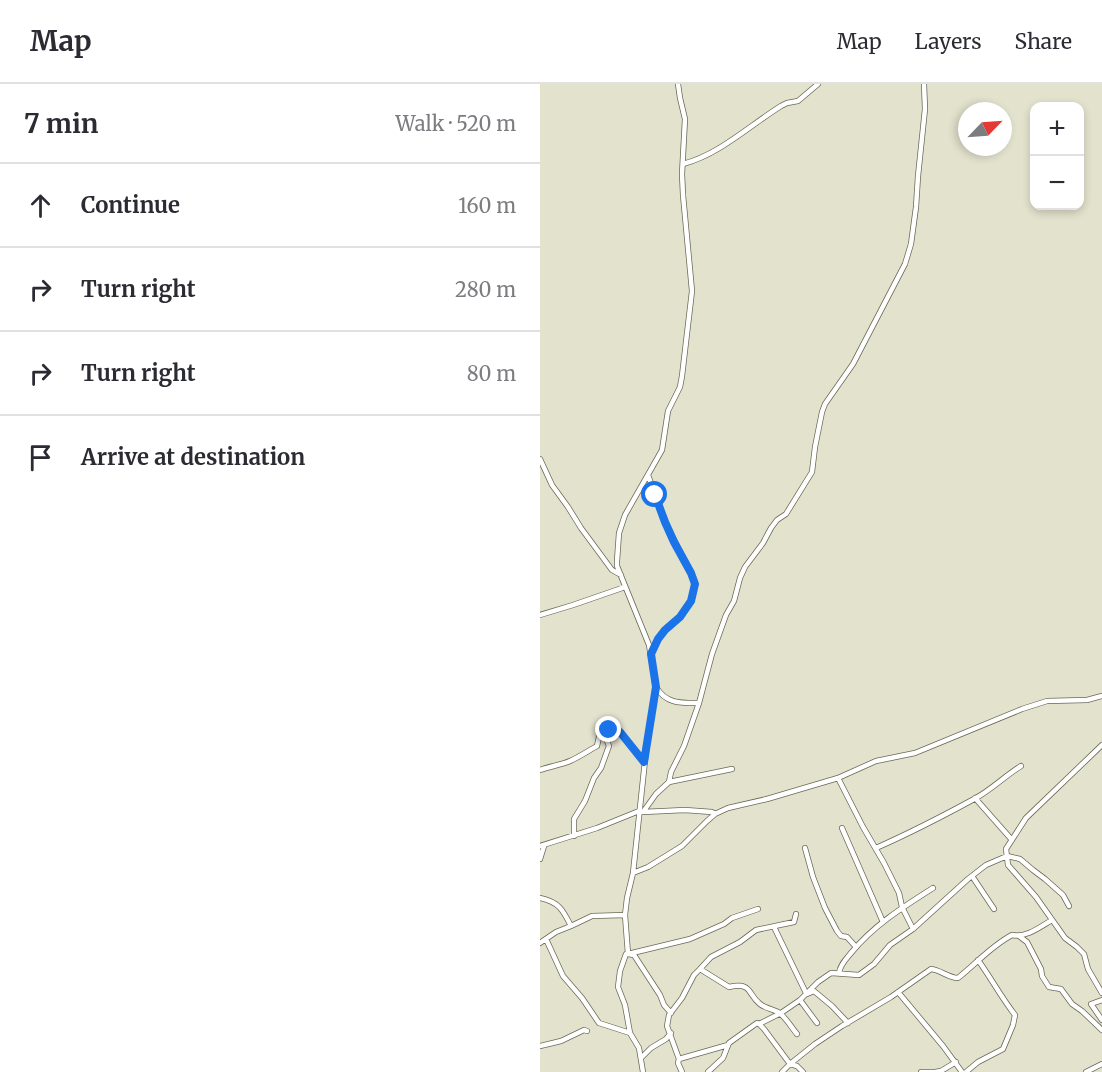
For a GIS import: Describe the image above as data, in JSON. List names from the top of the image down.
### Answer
{
  "north": "top right",
  "page": {
    "header": "Map",
    "nav": ["Map", "Layers", "Share"],
    "heading": ["7 min", "Walk · 520 m"],
    "map_buttons": ["+", "−"],
    "list": [
      ["Continue", "160 m"],
      ["Turn right", "280 m"],
      ["Turn right", "80 m"],
      "Arrive at destination"
    ]
  }
}
